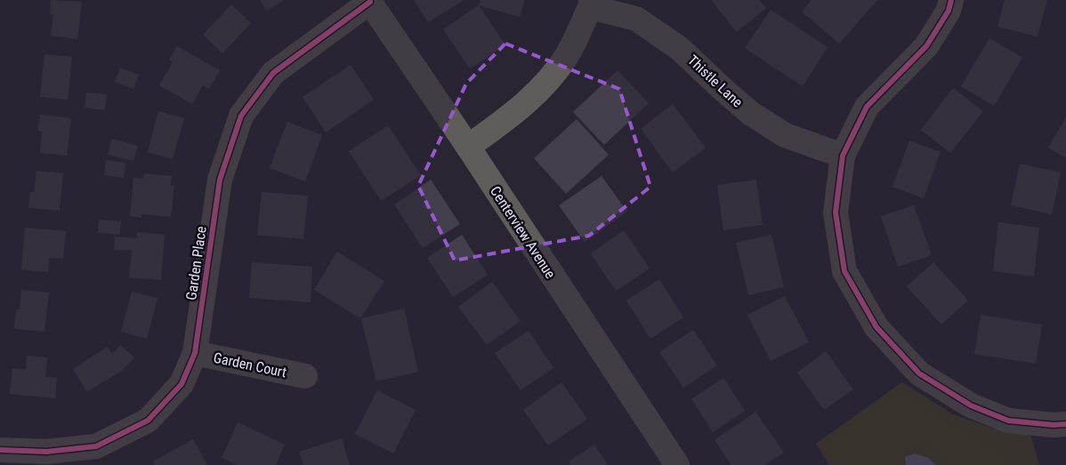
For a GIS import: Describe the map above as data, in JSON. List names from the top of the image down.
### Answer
{
  "streets": {
    "street": [
      "Thistle Lane",
      "Centerview Avenue",
      "Garden Place",
      "Garden Court"
    ]
  },
  "crossings": [
    ["Centerview Avenue", "Garden Place"],
    ["Garden Place", "Garden Court"]
  ]
}
